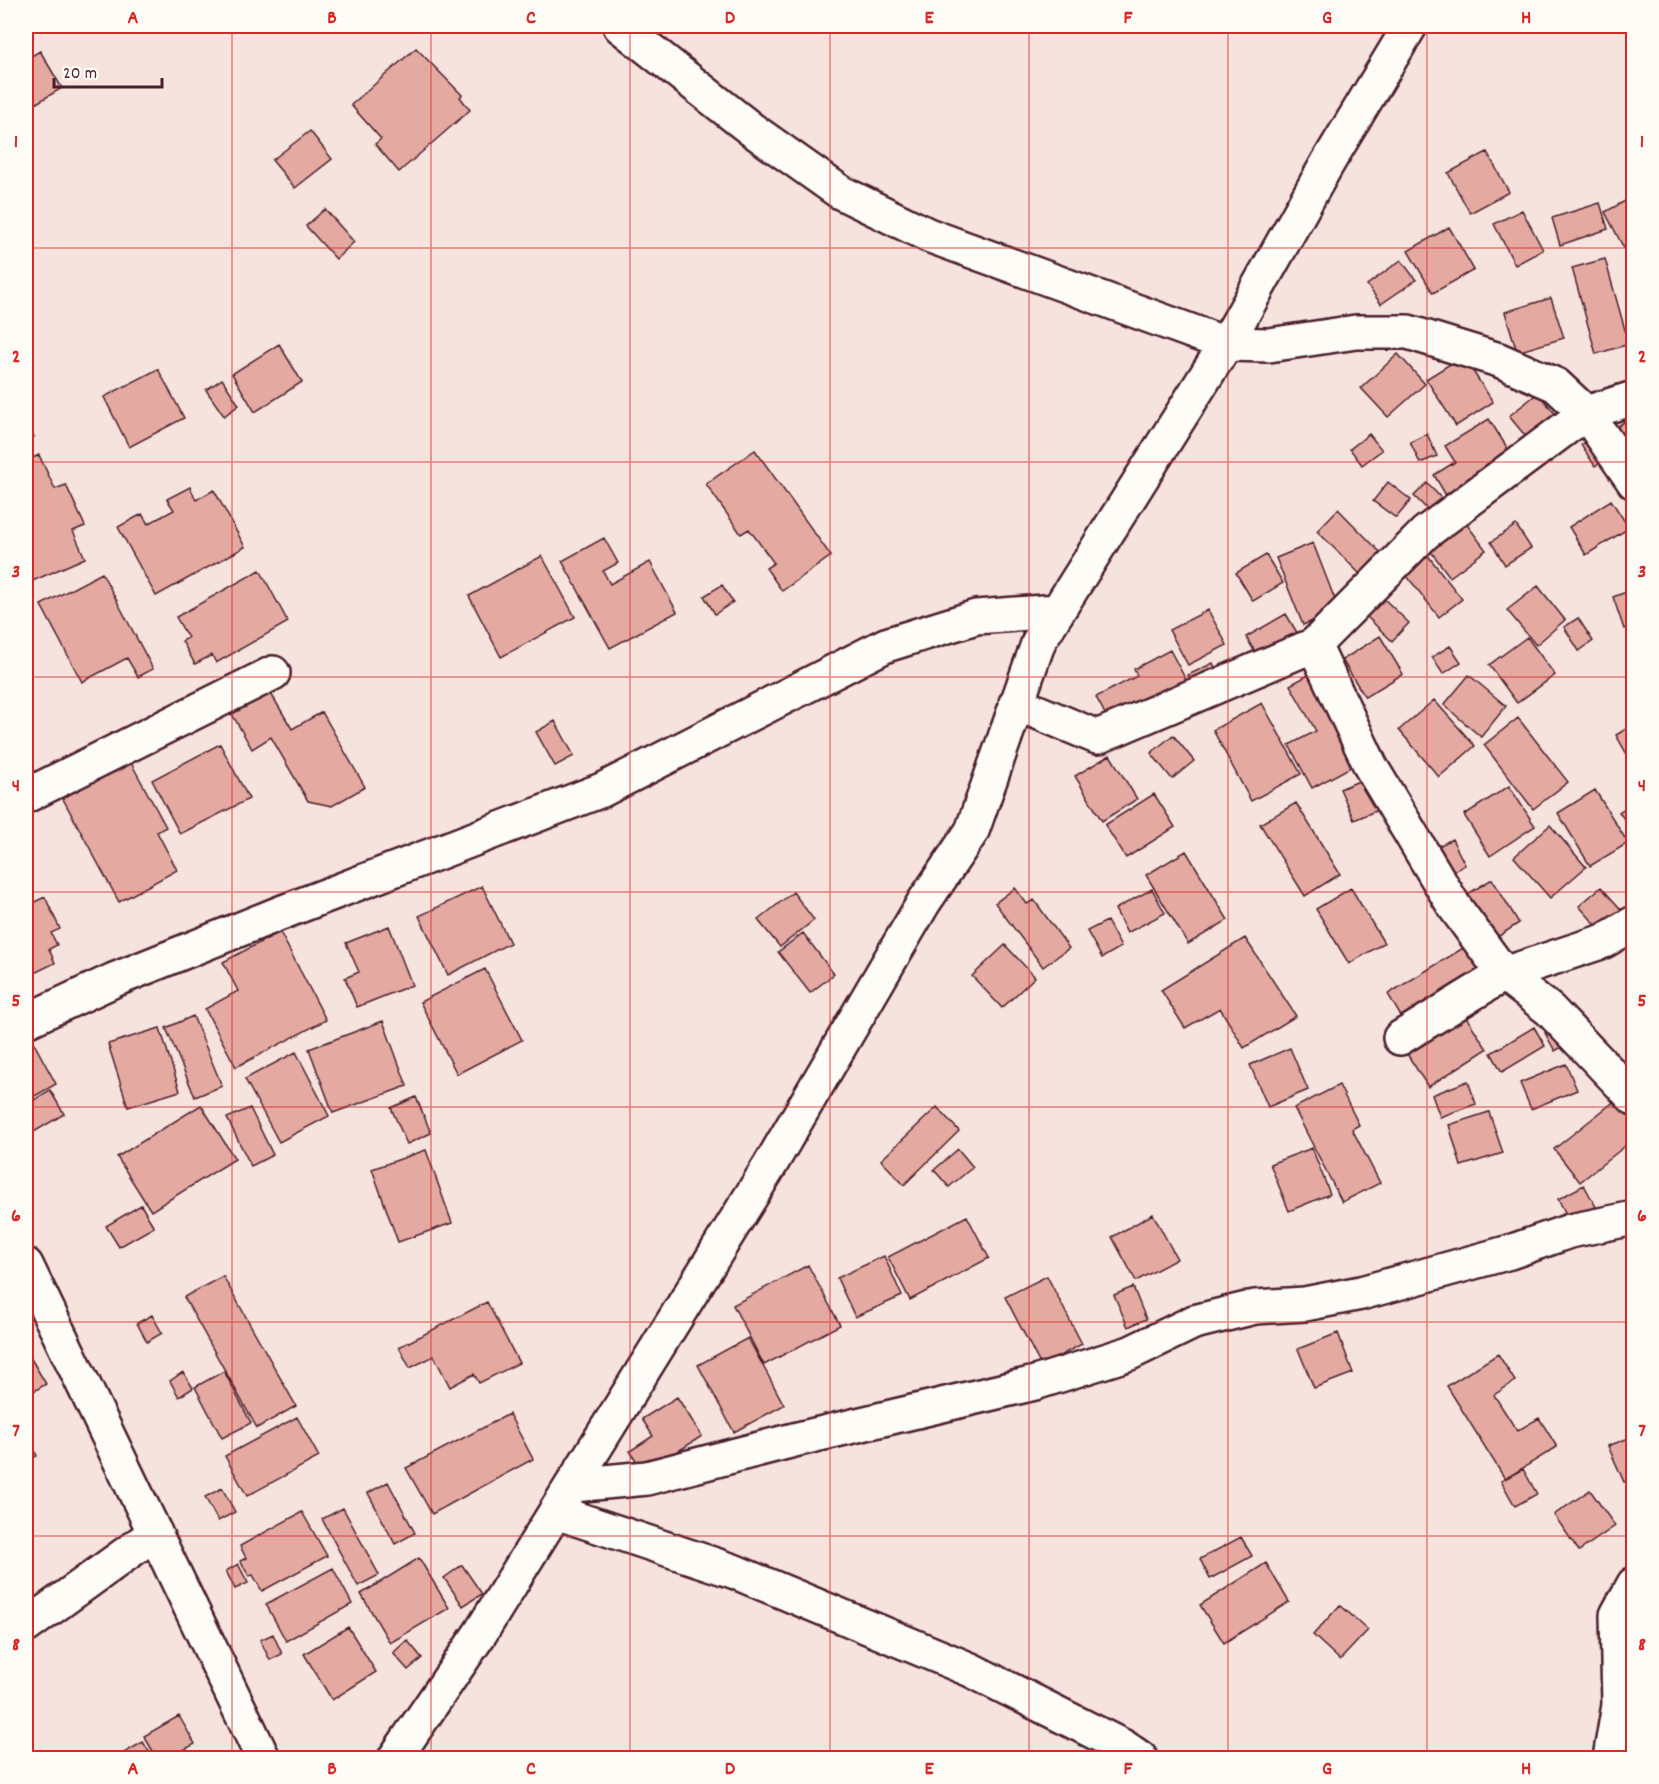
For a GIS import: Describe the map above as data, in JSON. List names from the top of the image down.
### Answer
{
  "scale_bar": "20 m",
  "grid": {
    "columns": [
      "A",
      "B",
      "C",
      "D",
      "E",
      "F",
      "G",
      "H"
    ],
    "rows": [
      "1",
      "2",
      "3",
      "4",
      "5",
      "6",
      "7",
      "8"
    ]
  }
}
